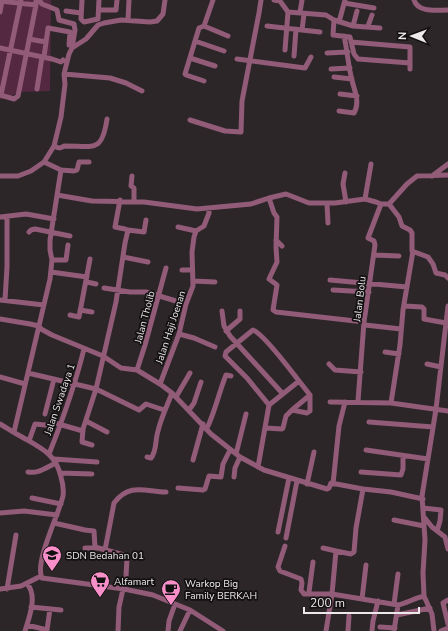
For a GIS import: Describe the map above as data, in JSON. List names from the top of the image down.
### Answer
{
  "streets": {
    "street": [
      "Jalan Bolu",
      "Jalan Tholib",
      "Jalan Haji Joenan",
      "Jalan Swadaya 1"
    ]
  },
  "places": {
    "school or university": ["SDN Bedahan 01"],
    "supermarket": ["Alfamart"],
    "cafe": ["Warkop Big Family BERKAH"]
  },
  "scale_bar": "200 m",
  "north": "left"
}
